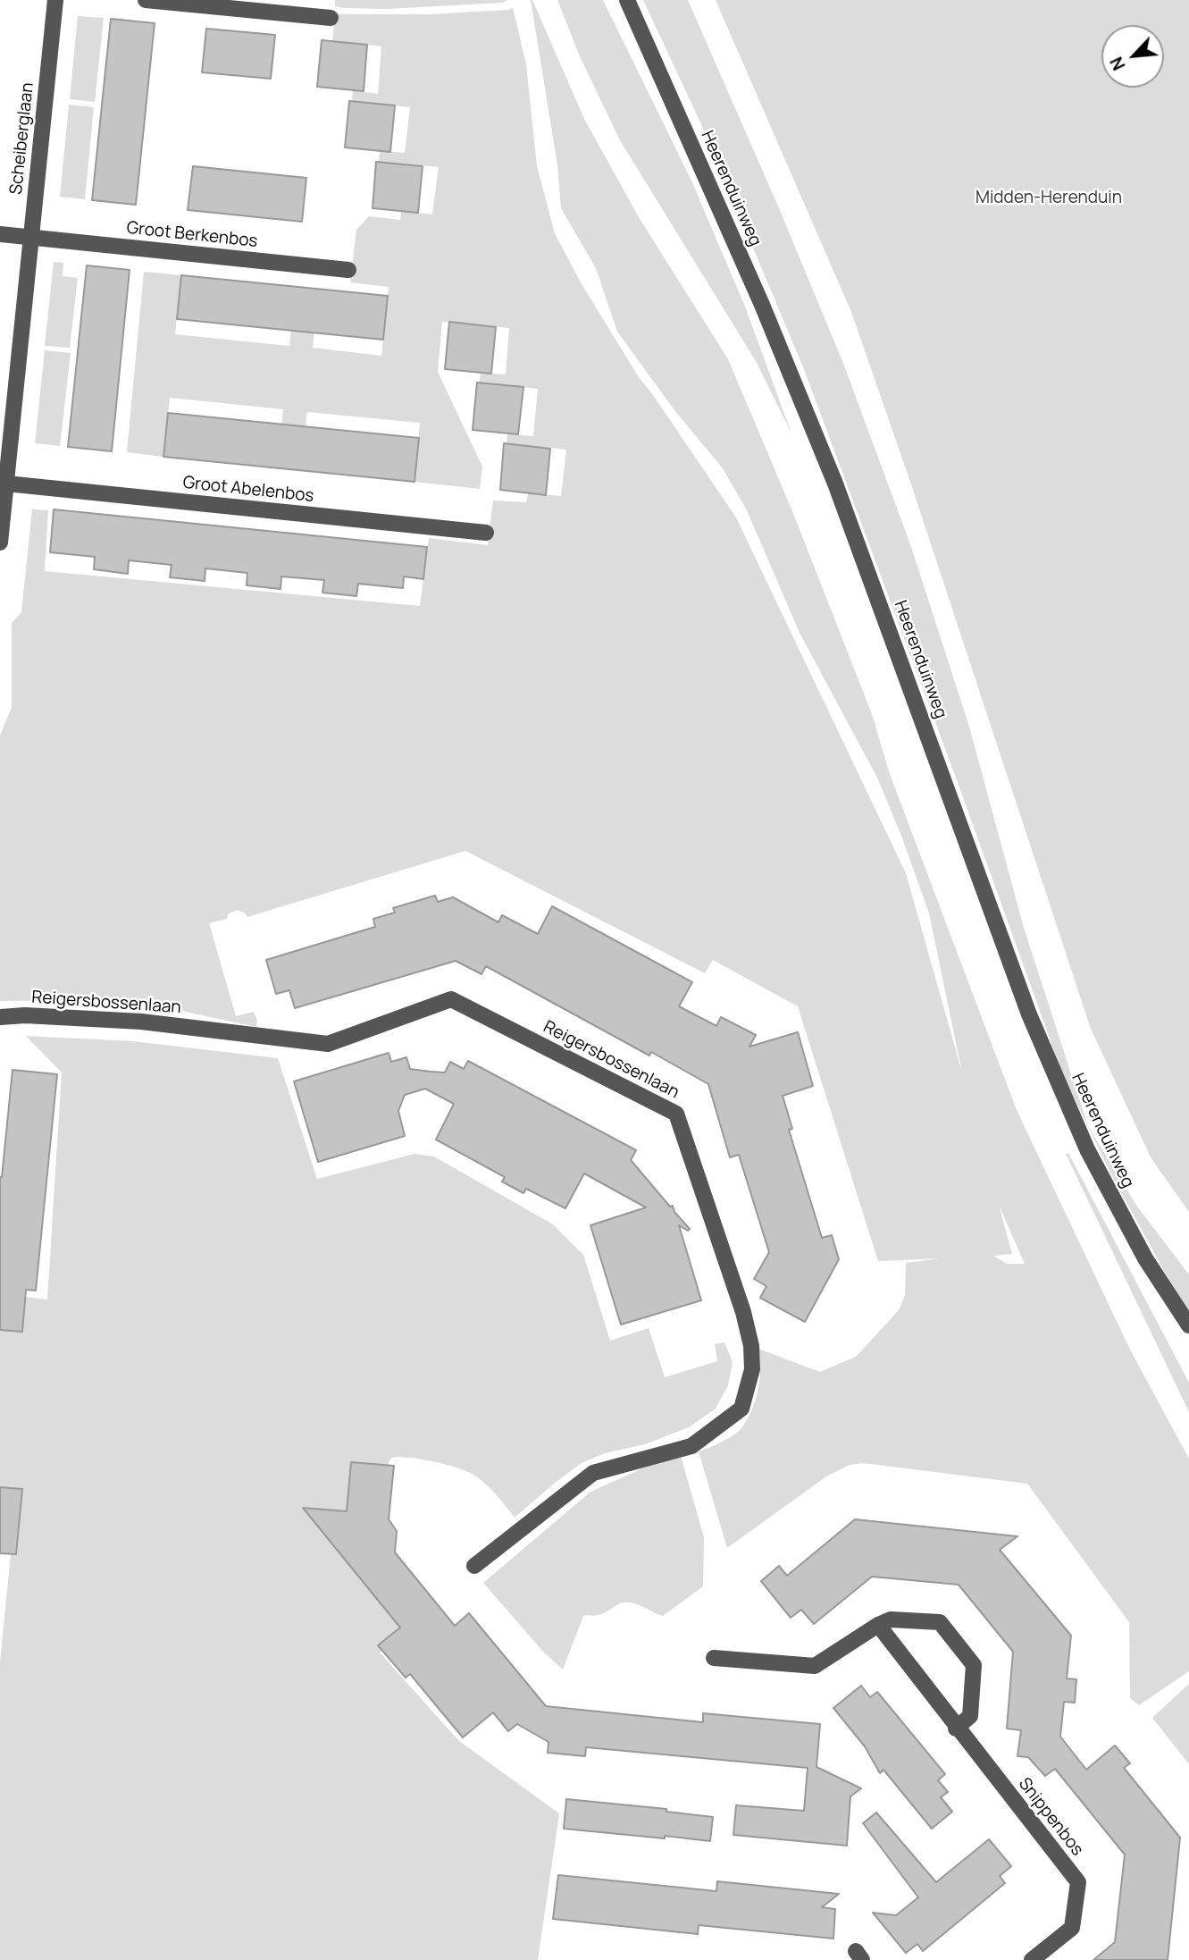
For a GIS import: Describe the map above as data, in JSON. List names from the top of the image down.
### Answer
{
  "streets": {
    "street": [
      "Scheiberglaan",
      "Heerenduinweg",
      "Groot Berkenbos",
      "Groot Abelenbos",
      "Reigersbossenlaan",
      "Snippenbos"
    ]
  },
  "crossings": [
    ["Scheiberglaan", "Groot Berkenbos"],
    ["Scheiberglaan", "Groot Abelenbos"]
  ],
  "parks": ["Midden-Herenduin"],
  "north": "bottom left"
}
